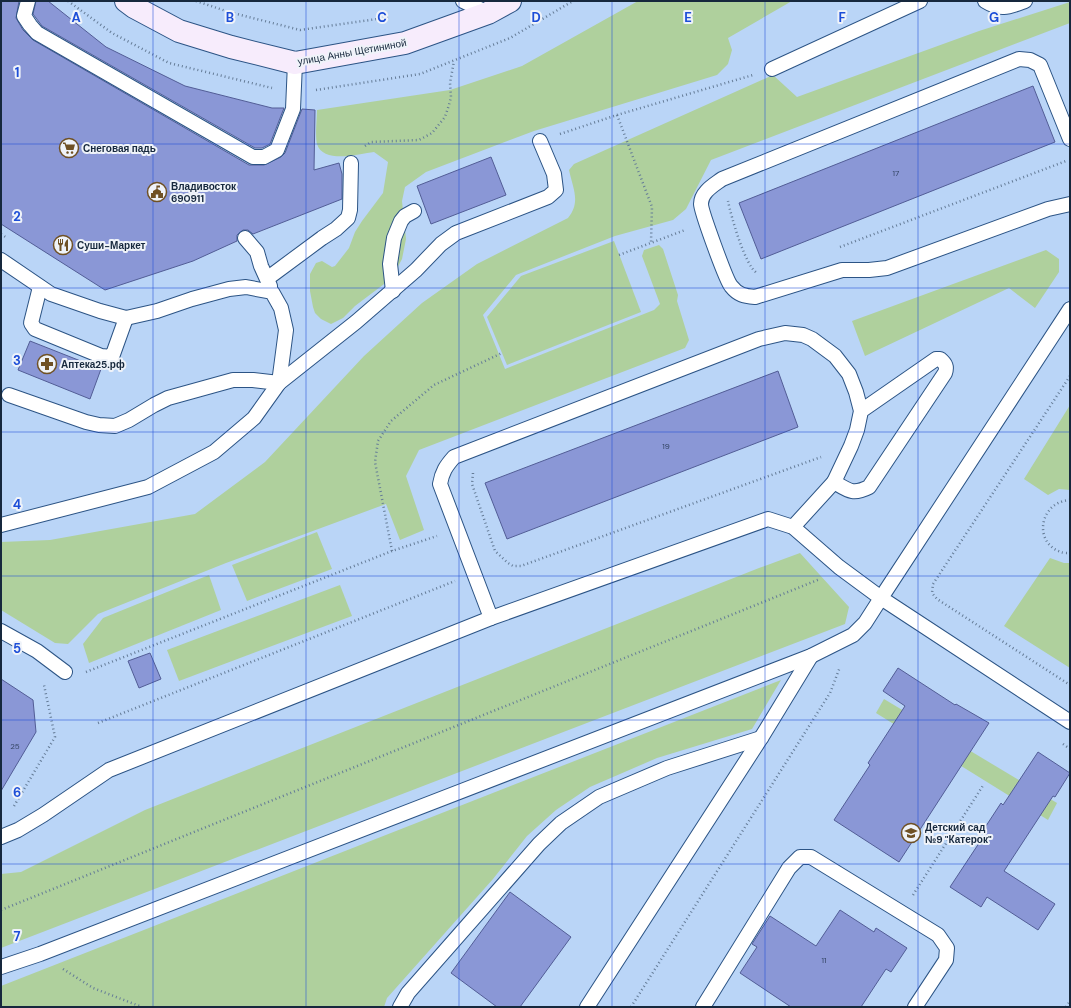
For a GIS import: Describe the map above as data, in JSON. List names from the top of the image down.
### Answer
{
  "streets": {
    "main road": ["улица Анны Щетининой"]
  },
  "places": {
    "supermarket": ["Снеговая падь"],
    "public building": ["Владивосток 690911"],
    "restaurant": ["Суши-Маркет"],
    "pharmacy": ["Аптека25.рф"],
    "school or university": ["Детский сад №9 \"Катерок\""]
  },
  "house_numbers": [
    "17",
    "19",
    "25",
    "11"
  ],
  "grid": {
    "columns": [
      "A",
      "B",
      "C",
      "D",
      "E",
      "F",
      "G"
    ],
    "rows": [
      "1",
      "2",
      "3",
      "4",
      "5",
      "6",
      "7"
    ]
  }
}
